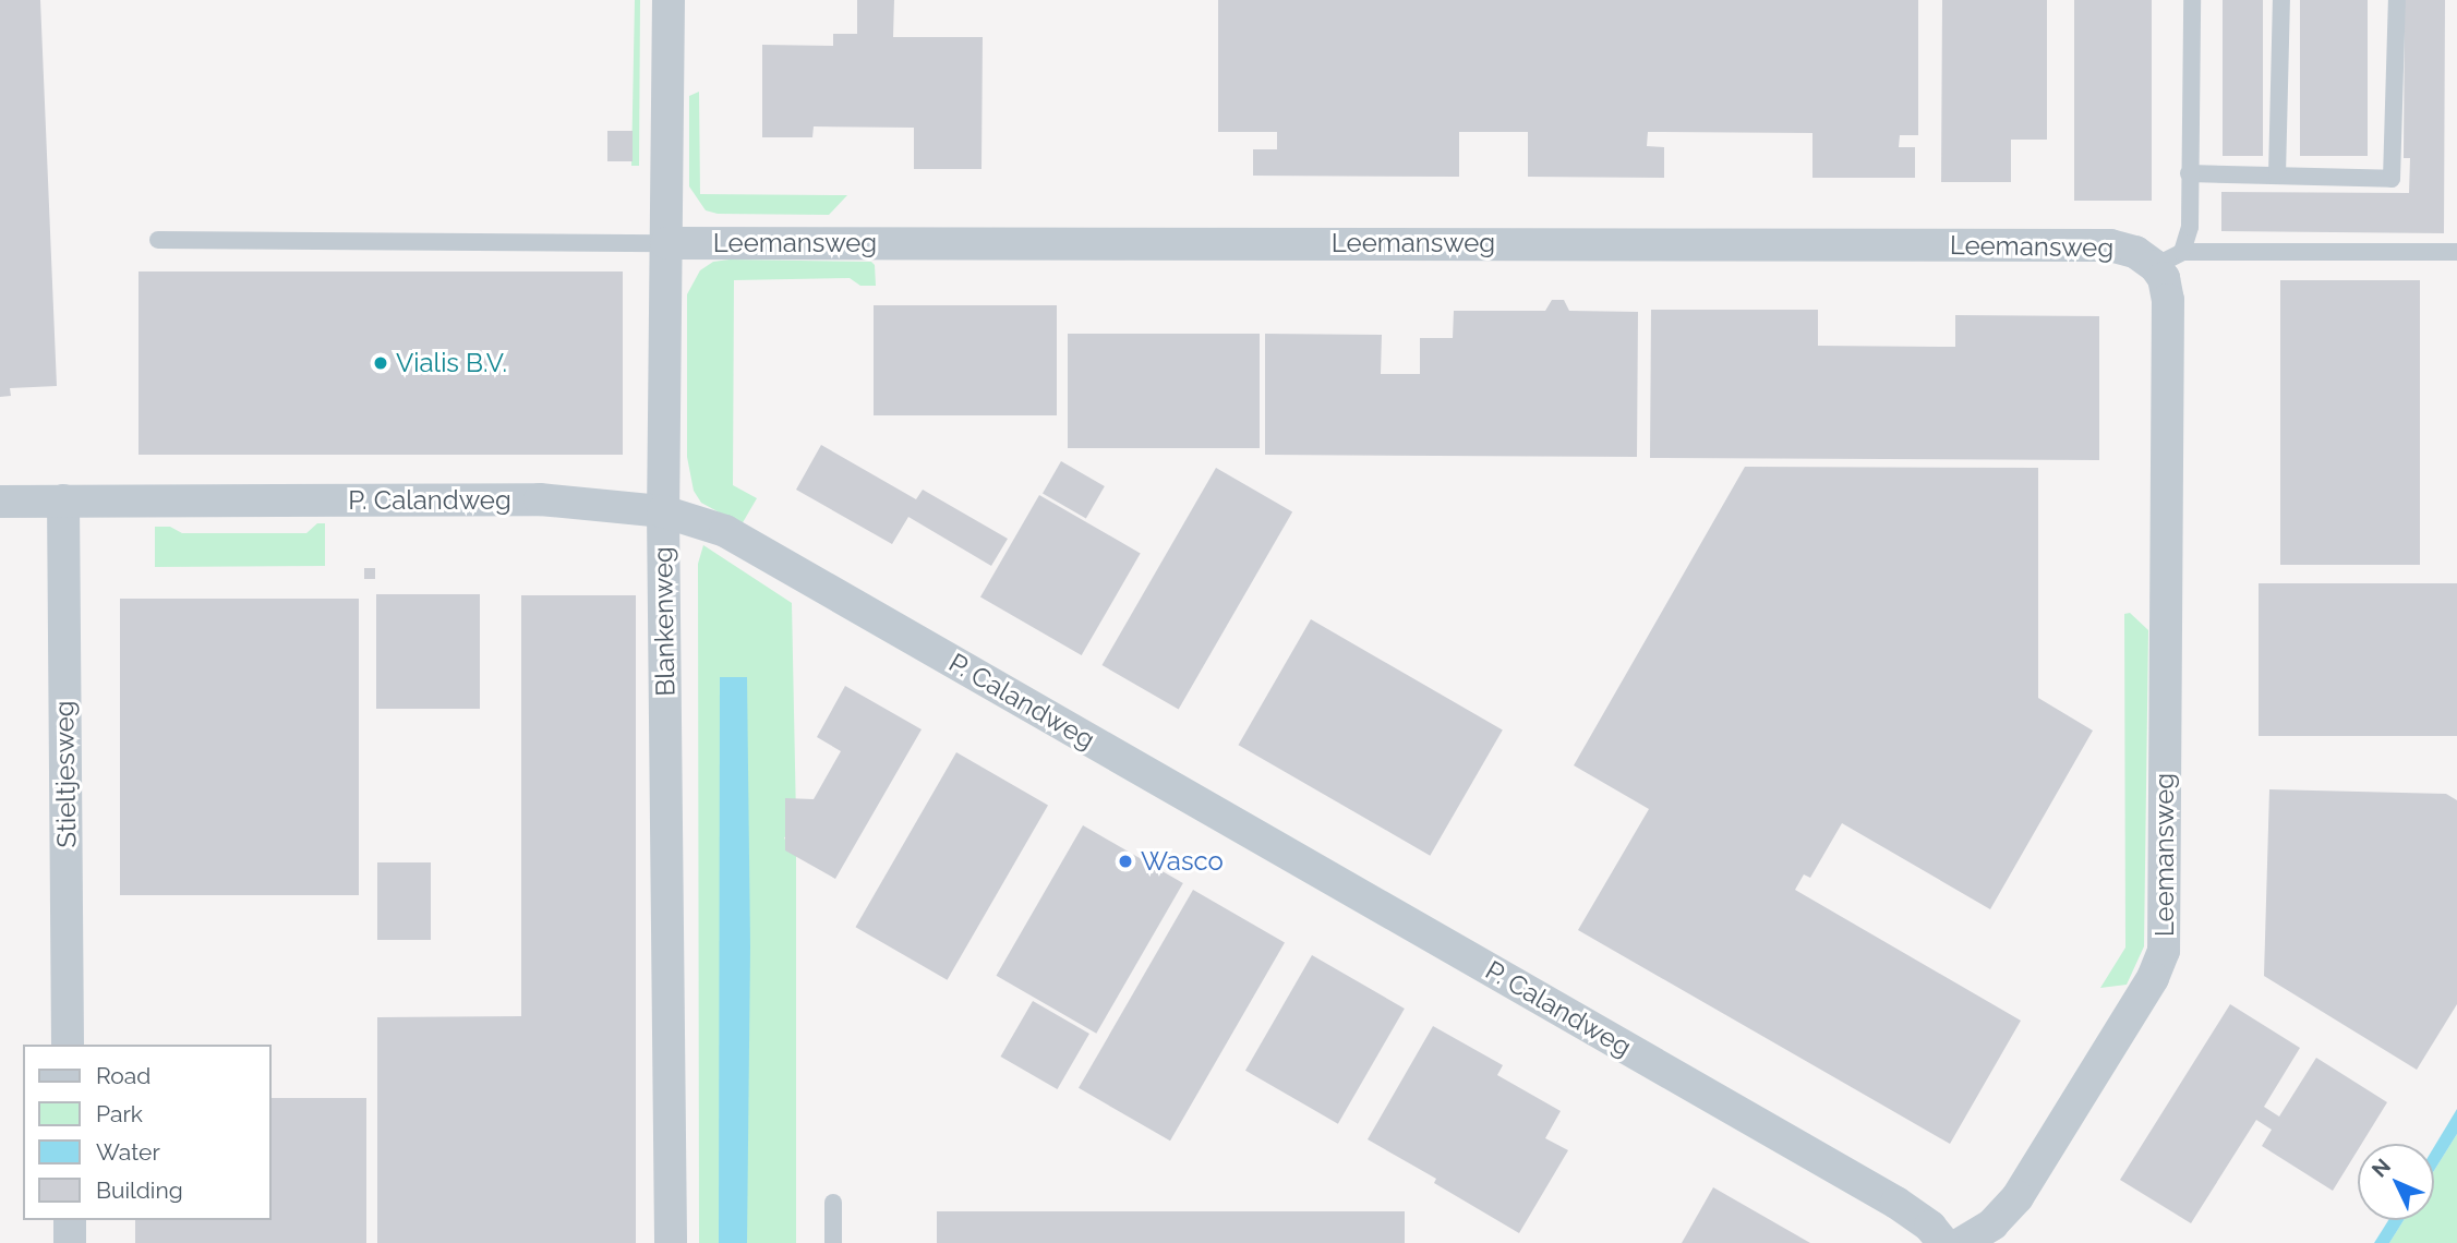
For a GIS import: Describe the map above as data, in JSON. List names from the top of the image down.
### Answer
{
  "streets": {
    "street": [
      "Leemansweg",
      "P. Calandweg",
      "Blankenweg",
      "Stieltjesweg"
    ]
  },
  "crossings": [
    ["Leemansweg", "Blankenweg"],
    ["P. Calandweg", "Blankenweg"],
    ["P. Calandweg", "Stieltjesweg"]
  ],
  "places": ["Vialis B.V.", "Wasco"],
  "legend": [
    "Road",
    "Park",
    "Water",
    "Building"
  ],
  "north": "top left"
}
